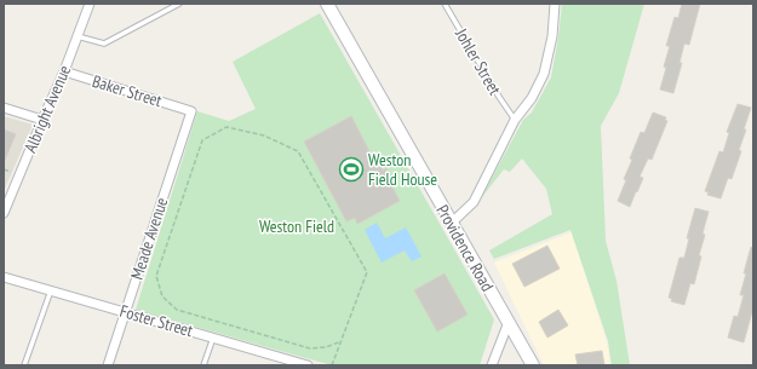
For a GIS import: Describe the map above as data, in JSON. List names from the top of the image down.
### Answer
{
  "streets": {
    "main road": ["Providence Road"],
    "street": [
      "Baker Street",
      "Albright Avenue",
      "Meade Avenue",
      "Foster Street"
    ],
    "lane": ["Johler Street"]
  },
  "crossings": [
    ["Baker Street", "Albright Avenue"],
    ["Baker Street", "Meade Avenue"],
    ["Meade Avenue", "Foster Street"]
  ],
  "parks": ["Weston Field"],
  "places": {
    "sports": ["Weston Field House"]
  }
}
